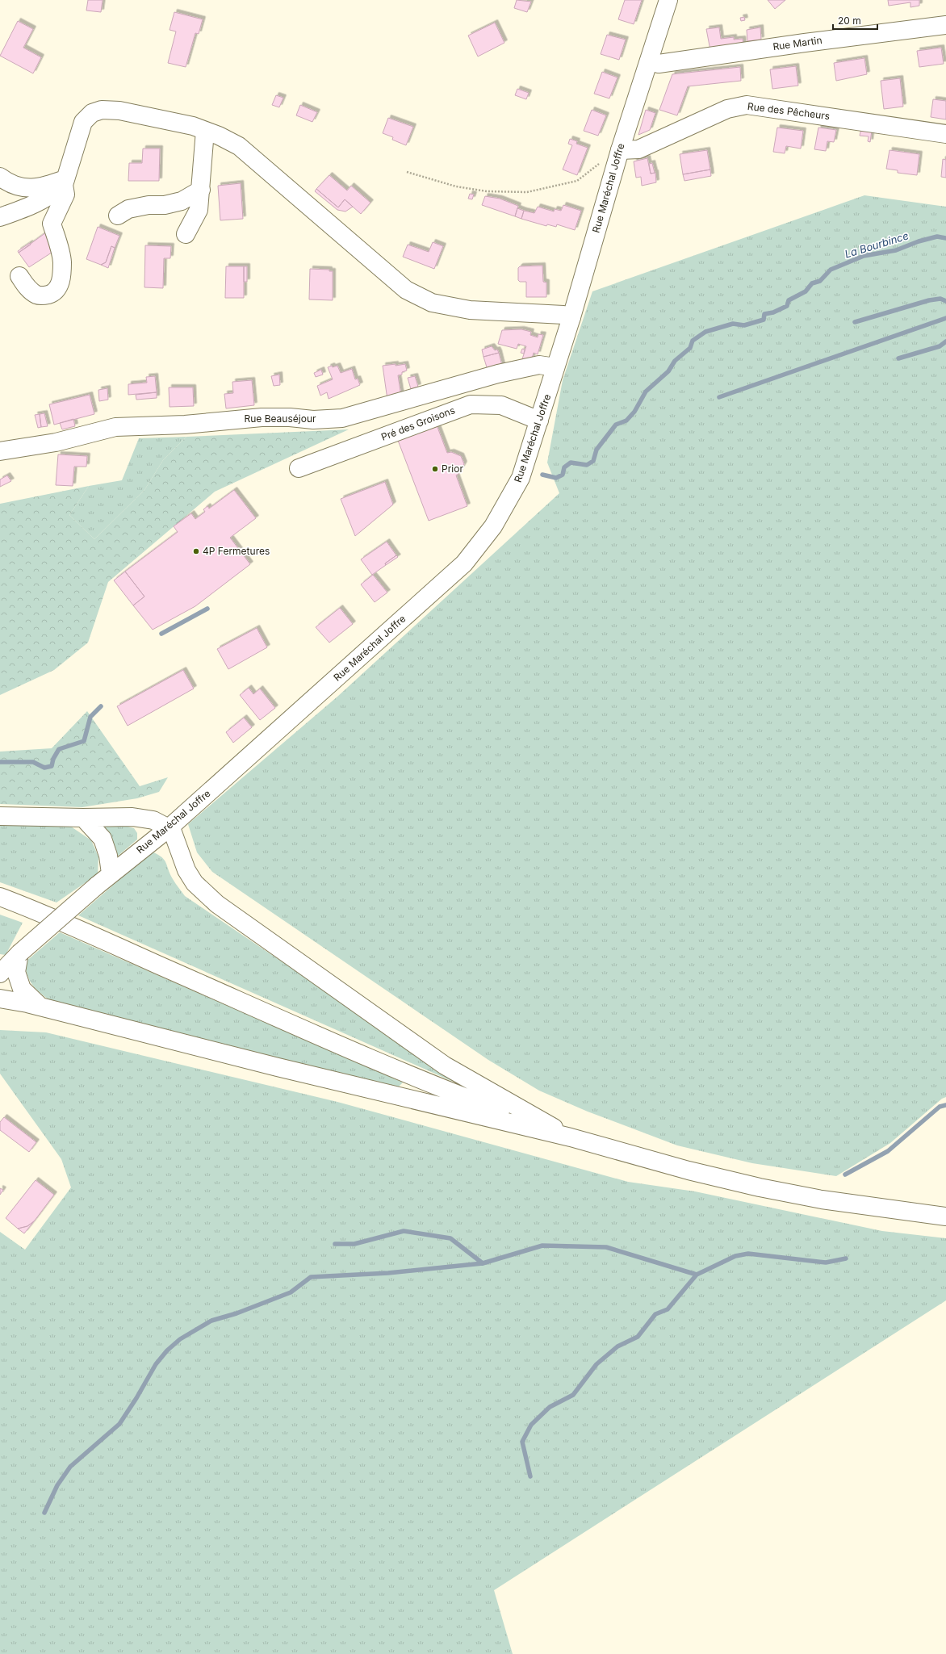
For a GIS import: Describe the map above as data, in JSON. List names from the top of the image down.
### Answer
{
  "streets": {
    "main road": [
      "Rue Martin",
      "Rue des Pêcheurs",
      "Rue Maréchal Joffre",
      "Rue Beauséjour",
      "Pré des Groisons"
    ]
  },
  "crossings": [
    ["Rue Martin", "Rue Maréchal Joffre"],
    ["Rue des Pêcheurs", "Rue Maréchal Joffre"],
    ["Rue Maréchal Joffre", "Rue Beauséjour"],
    ["Rue Maréchal Joffre", "Pré des Groisons"]
  ],
  "water": ["La Bourbince"],
  "places": ["Prior", "4P Fermetures"],
  "scale_bar": "20 m"
}
